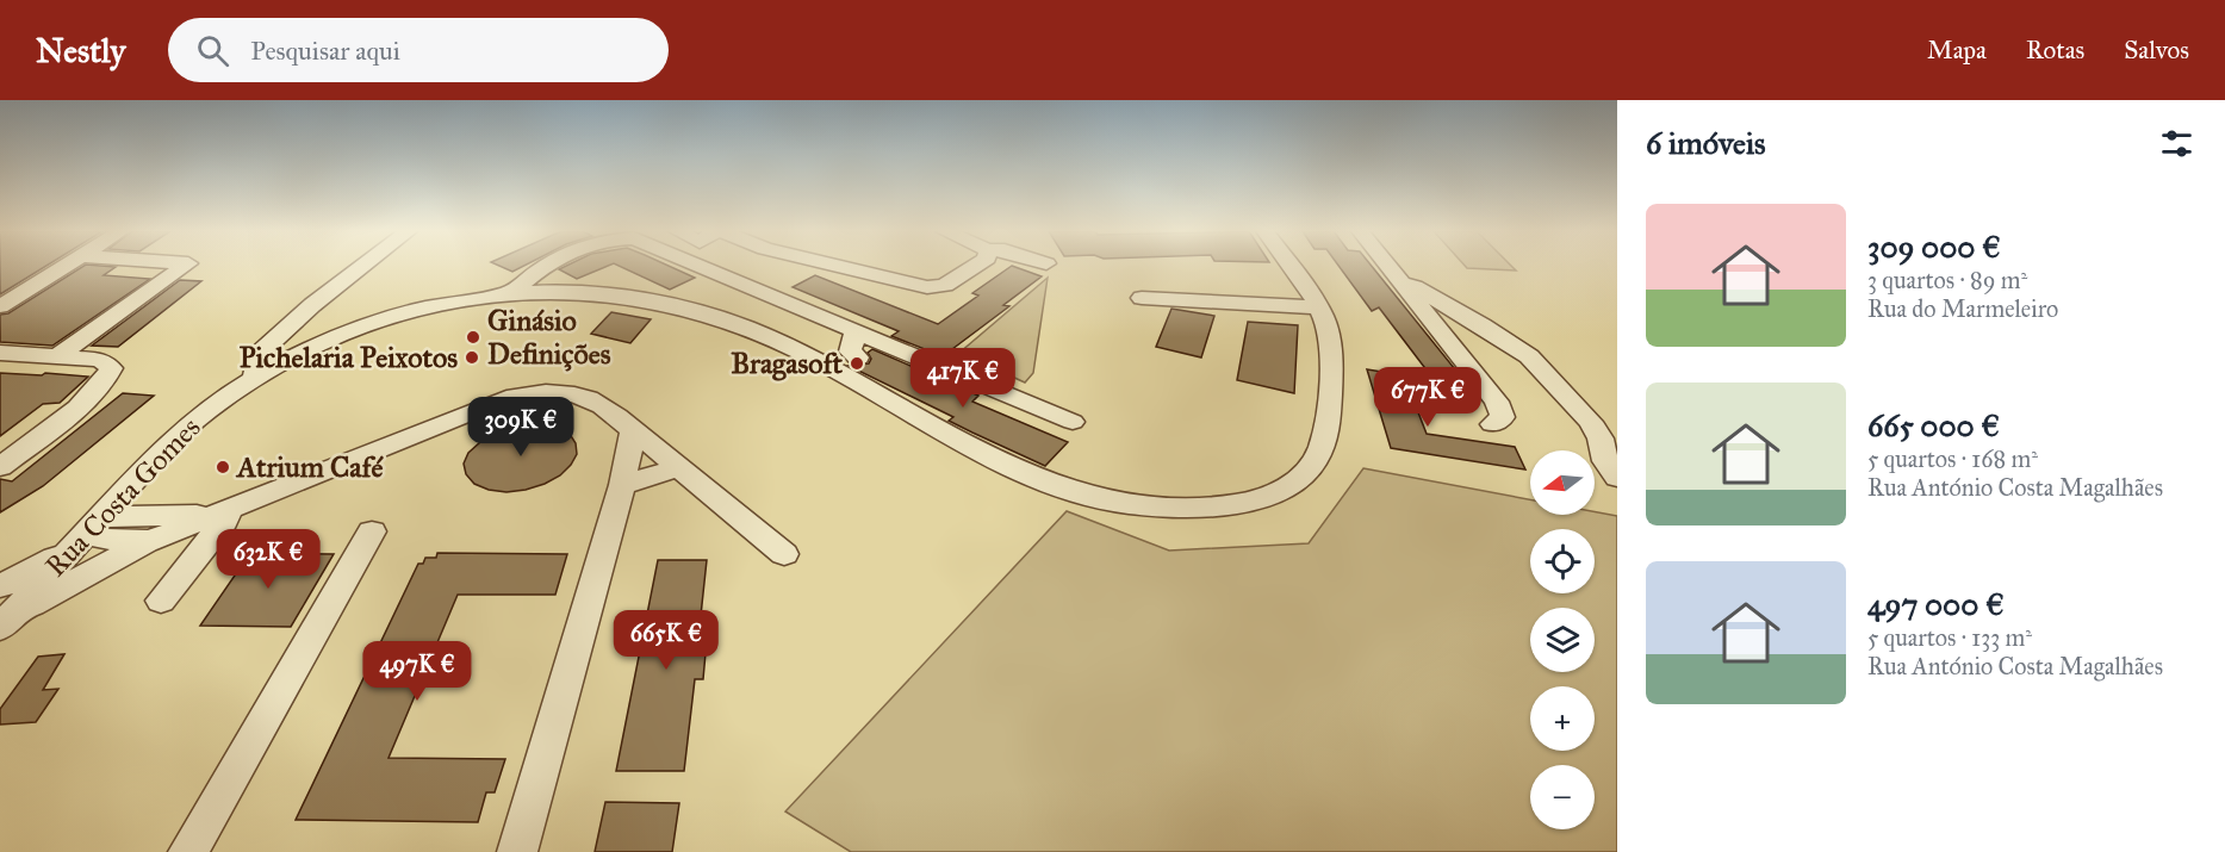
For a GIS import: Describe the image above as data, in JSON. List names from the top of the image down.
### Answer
{
  "streets": {
    "street": ["Rua Costa Gomes"]
  },
  "places": [
    "Ginásio Definições",
    "Pichelaria Peixotos",
    "Bragasoft",
    "Atrium Café"
  ],
  "north": "left",
  "page": {
    "header": "Nestly",
    "search": "Pesquisar aqui",
    "nav": ["Mapa", "Rotas", "Salvos"],
    "heading": "6 imóveis",
    "list": [
      {
        "name": "309 000 €",
        "note": "3 quartos · 89 m² · Rua do Marmeleiro"
      },
      {
        "name": "665 000 €",
        "note": "5 quartos · 168 m² · Rua António Costa Magalhães"
      },
      {
        "name": "497 000 €",
        "note": "5 quartos · 133 m² · Rua António Costa Magalhães"
      }
    ],
    "price": [
      "417K €",
      "677K €",
      "309K €",
      "632K €",
      "665K €",
      "497K €"
    ],
    "map_buttons": ["+", "−"]
  }
}
